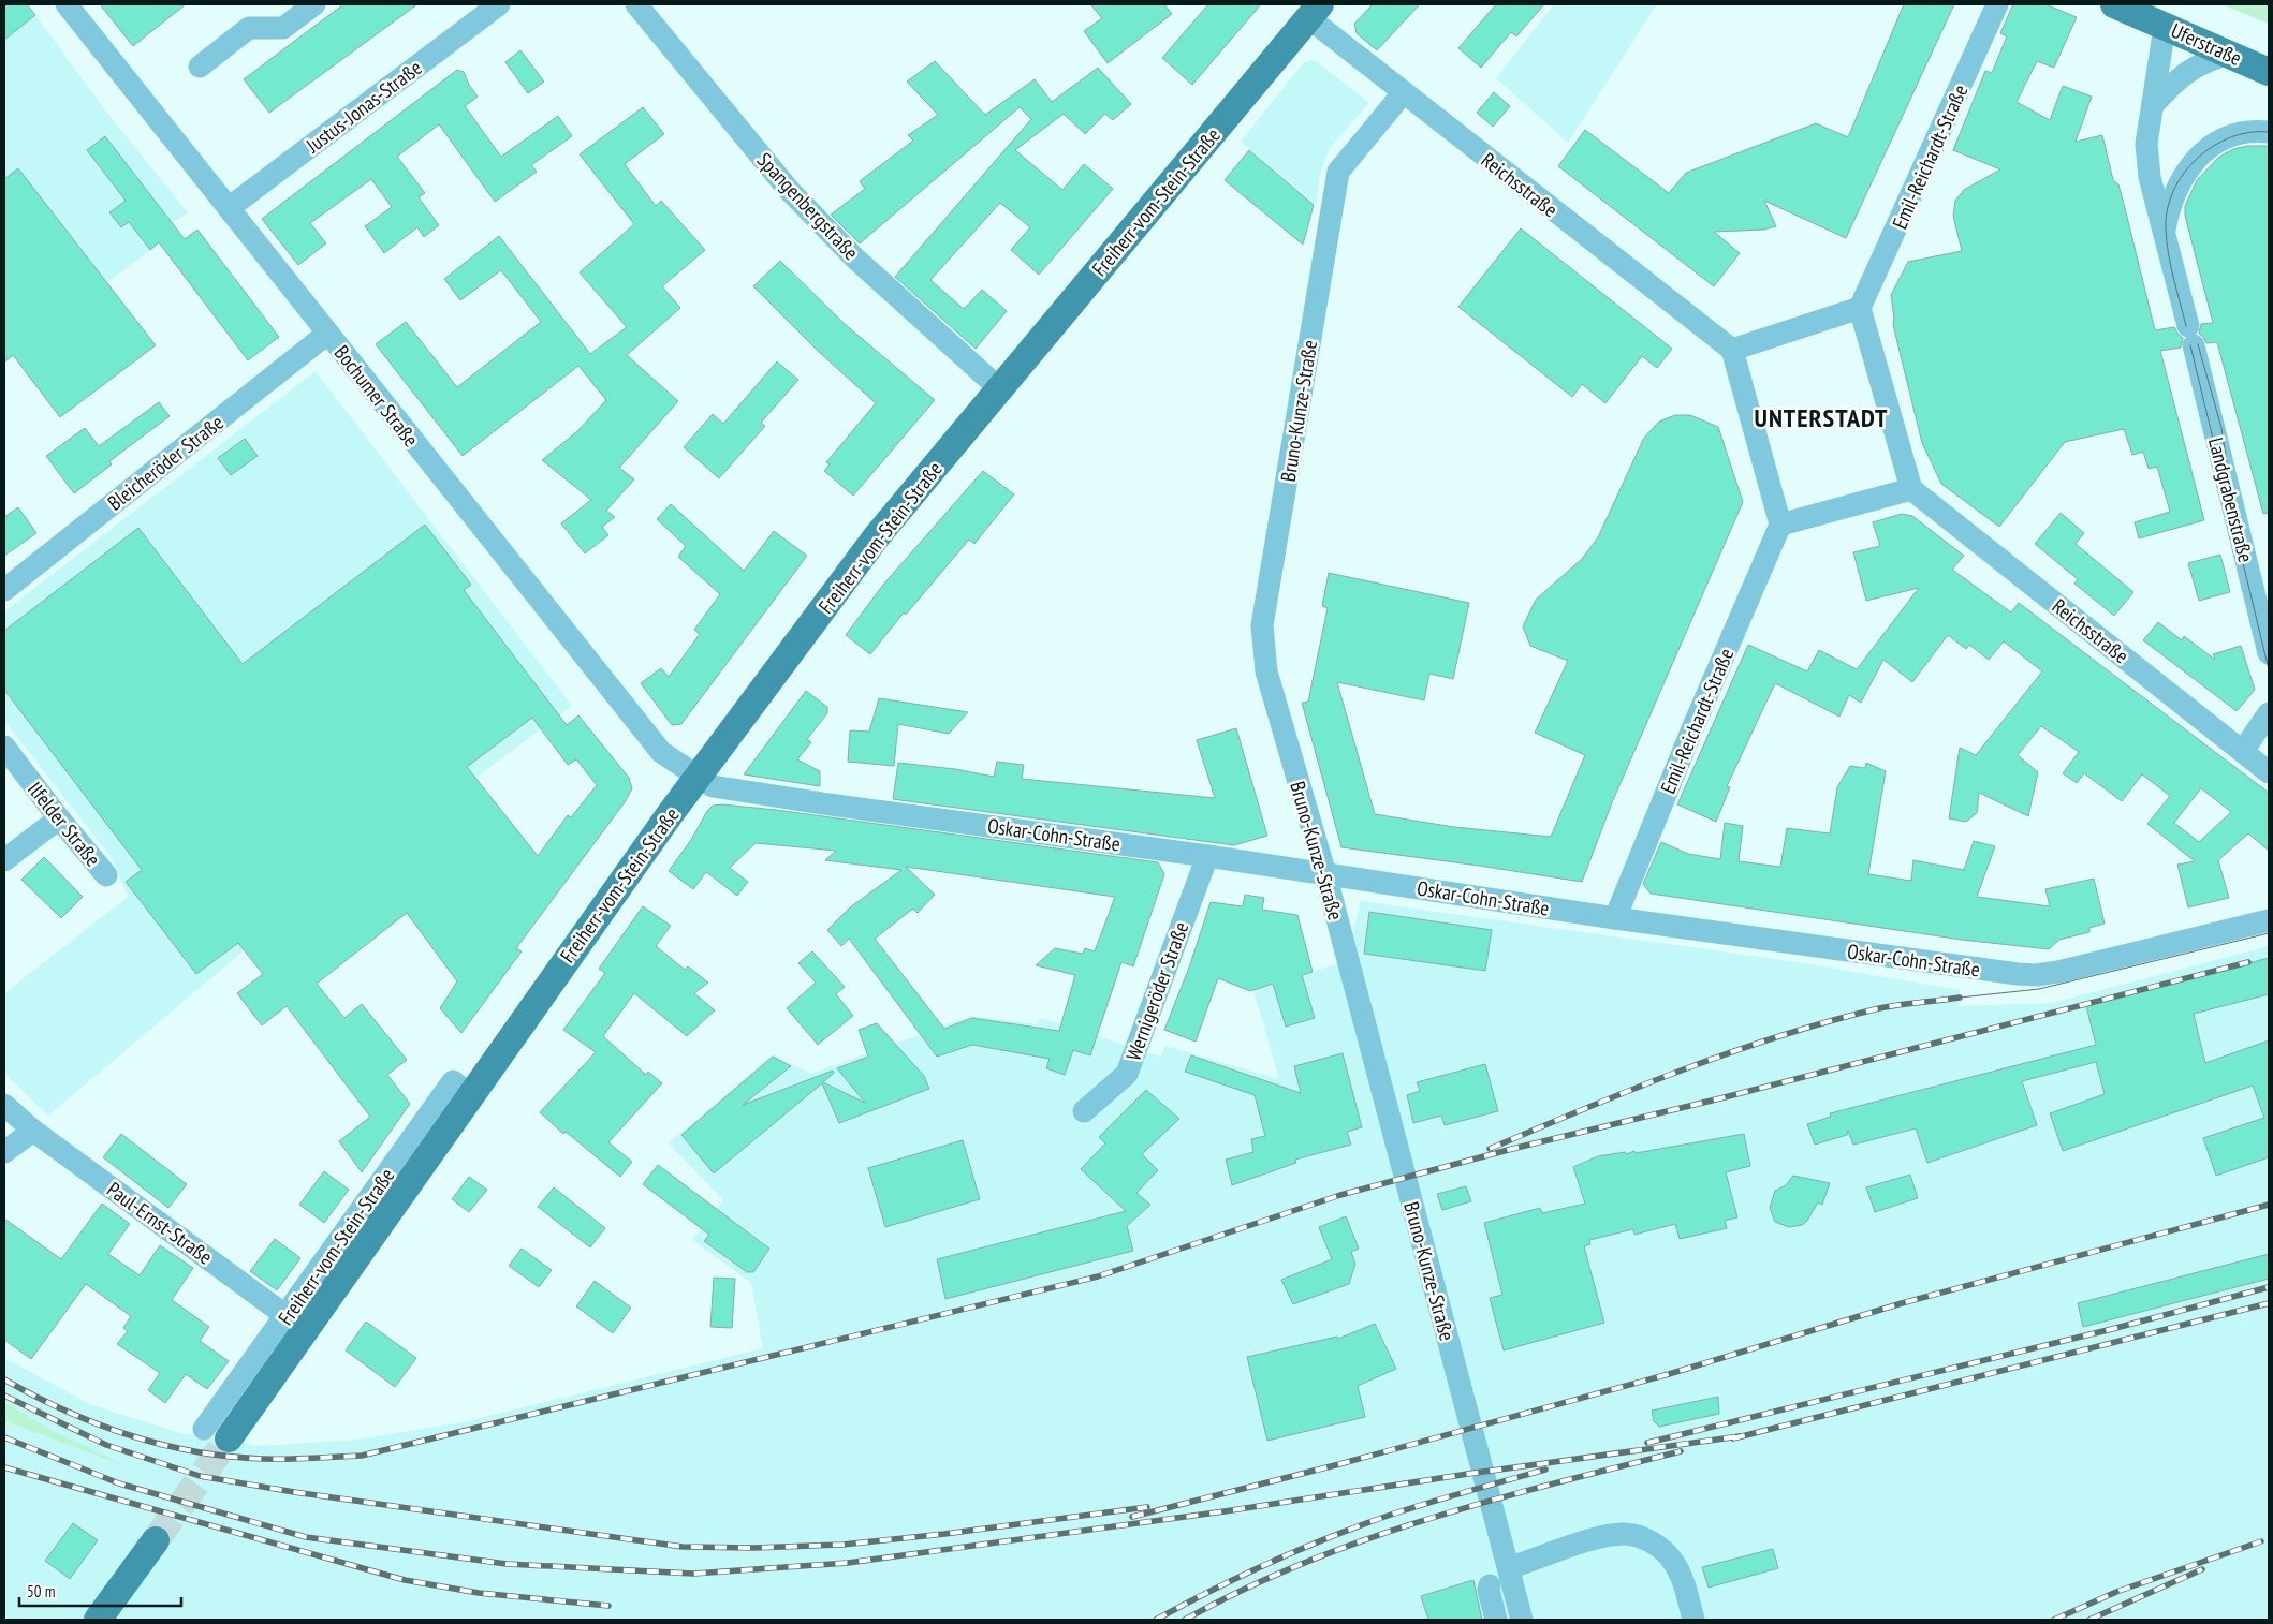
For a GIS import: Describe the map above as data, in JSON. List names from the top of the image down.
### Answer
{
  "streets": {
    "main road": ["Uferstraße", "Freiherr-vom-Stein-Straße"],
    "street": [
      "Justus-Jonas-Straße",
      "Emil-Reichardt-Straße",
      "Reichsstraße",
      "Spangenbergstraße",
      "Bochumer Straße",
      "Bruno-Kunze-Straße",
      "Bleicheröder Straße",
      "Landgrabenstraße",
      "Ilfelder Straße",
      "Oskar-Cohn-Straße",
      "Wernigeröder Straße",
      "Paul-Ernst-Straße"
    ]
  },
  "crossings": [
    ["Uferstraße", "Landgrabenstraße"],
    ["Justus-Jonas-Straße", "Bochumer Straße"],
    ["Emil-Reichardt-Straße", "Oskar-Cohn-Straße"],
    ["Reichsstraße", "Freiherr-vom-Stein-Straße"],
    ["Reichsstraße", "Bruno-Kunze-Straße"],
    ["Freiherr-vom-Stein-Straße", "Spangenbergstraße"],
    ["Freiherr-vom-Stein-Straße", "Bochumer Straße"],
    ["Freiherr-vom-Stein-Straße", "Oskar-Cohn-Straße"],
    ["Freiherr-vom-Stein-Straße", "Paul-Ernst-Straße"],
    ["Bochumer Straße", "Bleicheröder Straße"],
    ["Bochumer Straße", "Oskar-Cohn-Straße"],
    ["Bruno-Kunze-Straße", "Oskar-Cohn-Straße"],
    ["Oskar-Cohn-Straße", "Wernigeröder Straße"]
  ],
  "districts": ["UNTERSTADT"],
  "scale_bar": "50 m"
}
